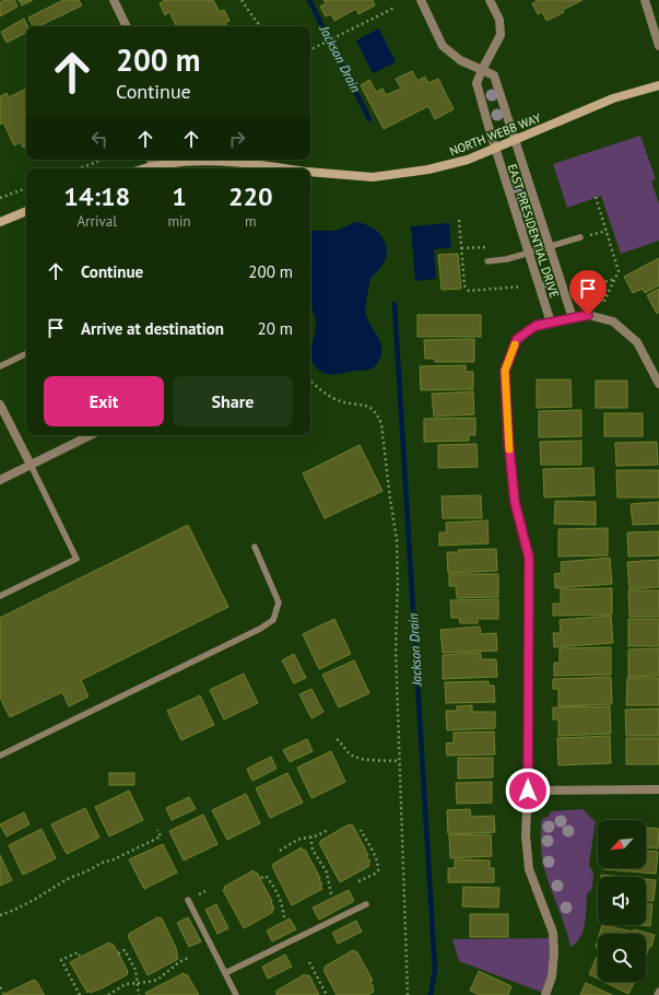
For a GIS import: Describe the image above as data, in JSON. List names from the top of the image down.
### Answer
{
  "streets": {
    "street": ["NORTH WEBB WAY", "EAST PRESIDENTIAL DRIVE"]
  },
  "crossings": [
    ["NORTH WEBB WAY", "EAST PRESIDENTIAL DRIVE"]
  ],
  "water": ["Jackson Drain"],
  "north": "bottom left",
  "page": {
    "turn": ["200 m", "Continue"],
    "eta": [
      "14:18",
      "Arrival",
      "1",
      "min",
      "220",
      "m"
    ],
    "list": [
      {
        "name": "Continue",
        "value": "200 m"
      },
      {
        "name": "Arrive at destination",
        "value": "20 m"
      }
    ],
    "buttons": ["Exit", "Share"]
  }
}
